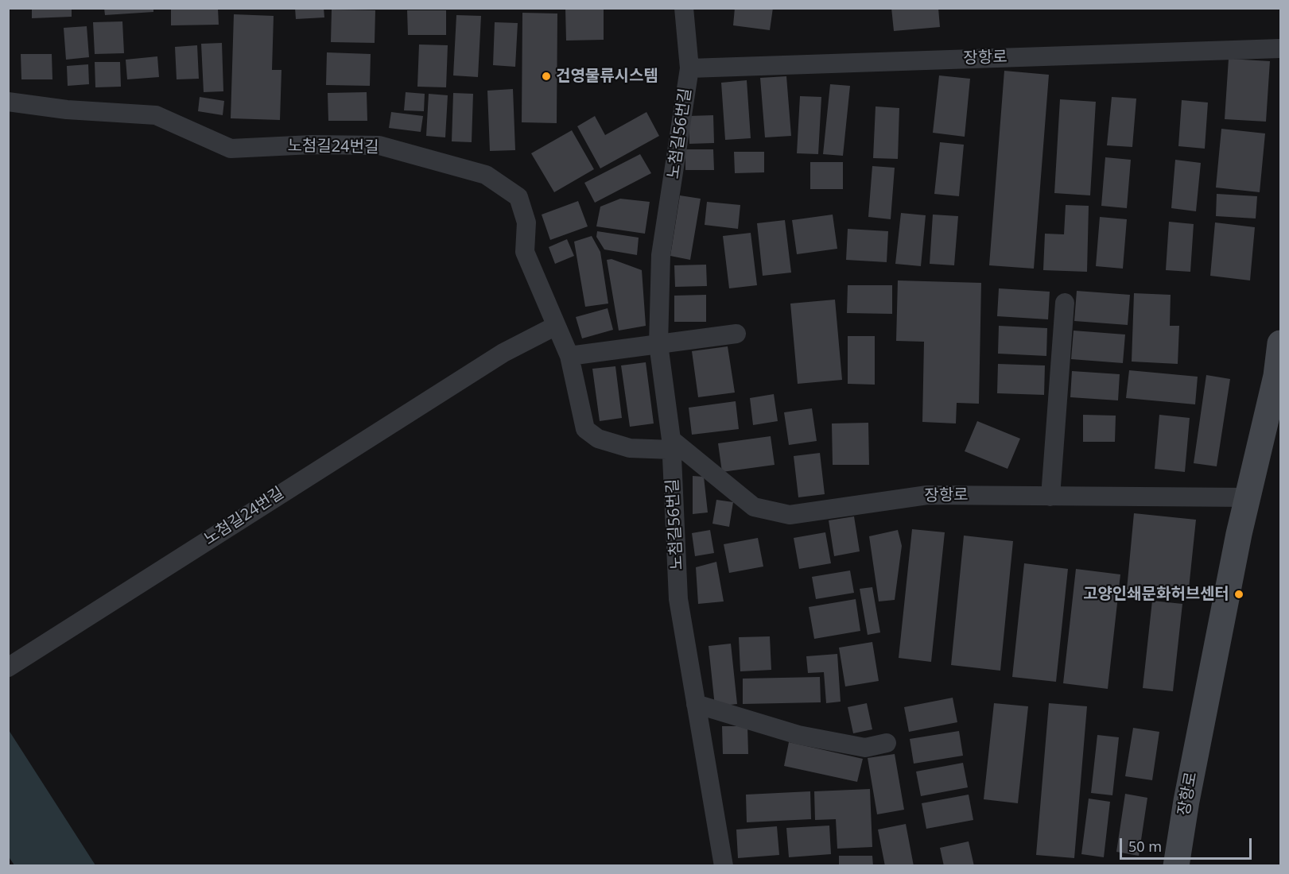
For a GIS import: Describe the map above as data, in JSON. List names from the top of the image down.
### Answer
{
  "streets": {
    "main road": ["장항로"],
    "street": ["노첨길56번길", "노첨길24번길"]
  },
  "crossings": [
    ["장항로", "노첨길56번길"],
    ["장항로", "노첨길24번길"],
    ["노첨길56번길", "노첨길24번길"]
  ],
  "places": ["건영물류시스템", "고양인쇄문화허브센터"],
  "scale_bar": "50 m"
}
